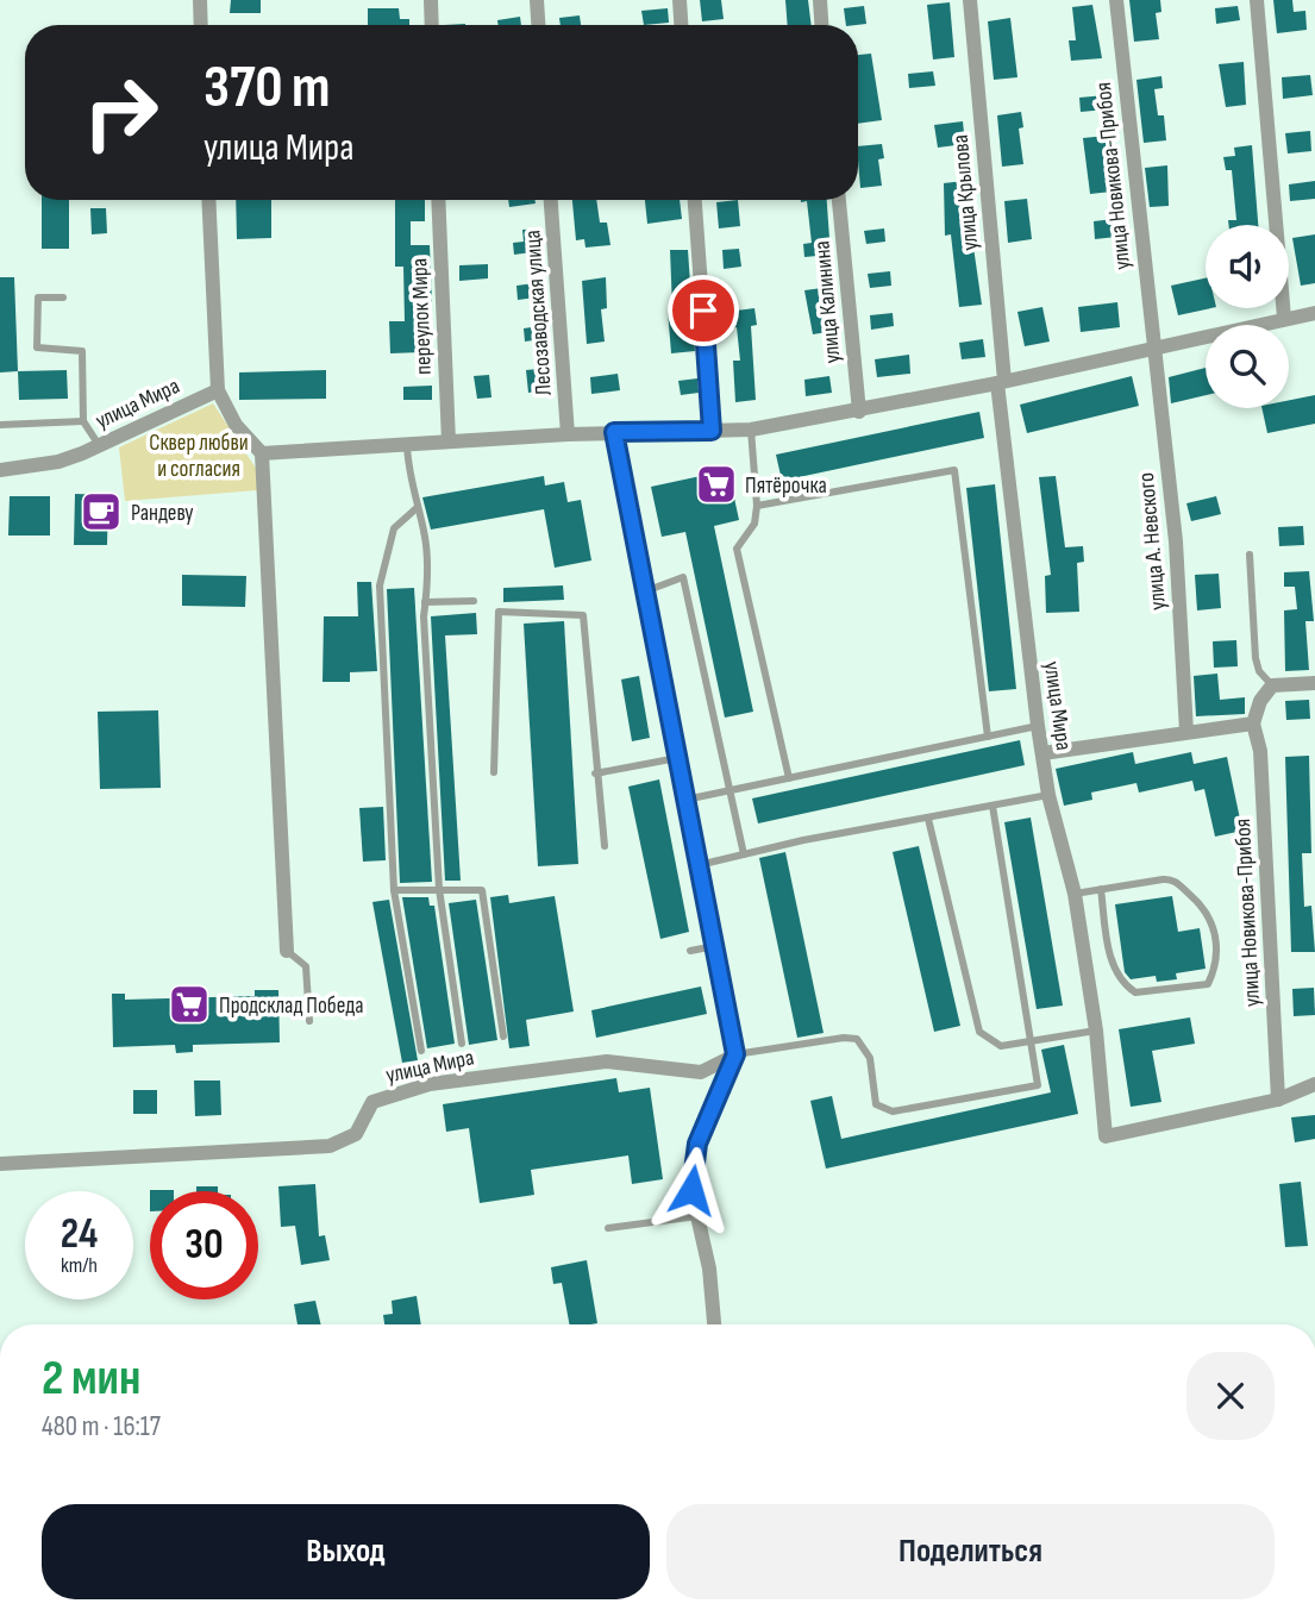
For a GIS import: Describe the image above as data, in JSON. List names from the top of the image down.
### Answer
{
  "streets": {
    "street": [
      "улица Новикова-Прибоя",
      "улица Крылова",
      "улица Калинина",
      "Лесозаводская улица",
      "переулок Мира",
      "улица Мира",
      "улица А. Невского"
    ]
  },
  "crossings": [
    ["улица Новикова-Прибоя", "улица Мира"],
    ["улица Новикова-Прибоя", "улица А. Невского"],
    ["улица Крылова", "улица Мира"]
  ],
  "parks": ["Сквер любви и согласия"],
  "places": {
    "supermarket": ["Пятёрочка", "Продсклад Победа"],
    "cafe": ["Рандеву"]
  },
  "page": {
    "turn": ["370 m", "улица Мира"],
    "speed": "24 km/h",
    "limit": "30",
    "heading": ["2 мин", "480 m · 16:17"],
    "buttons": ["Выход", "Поделиться"]
  }
}
